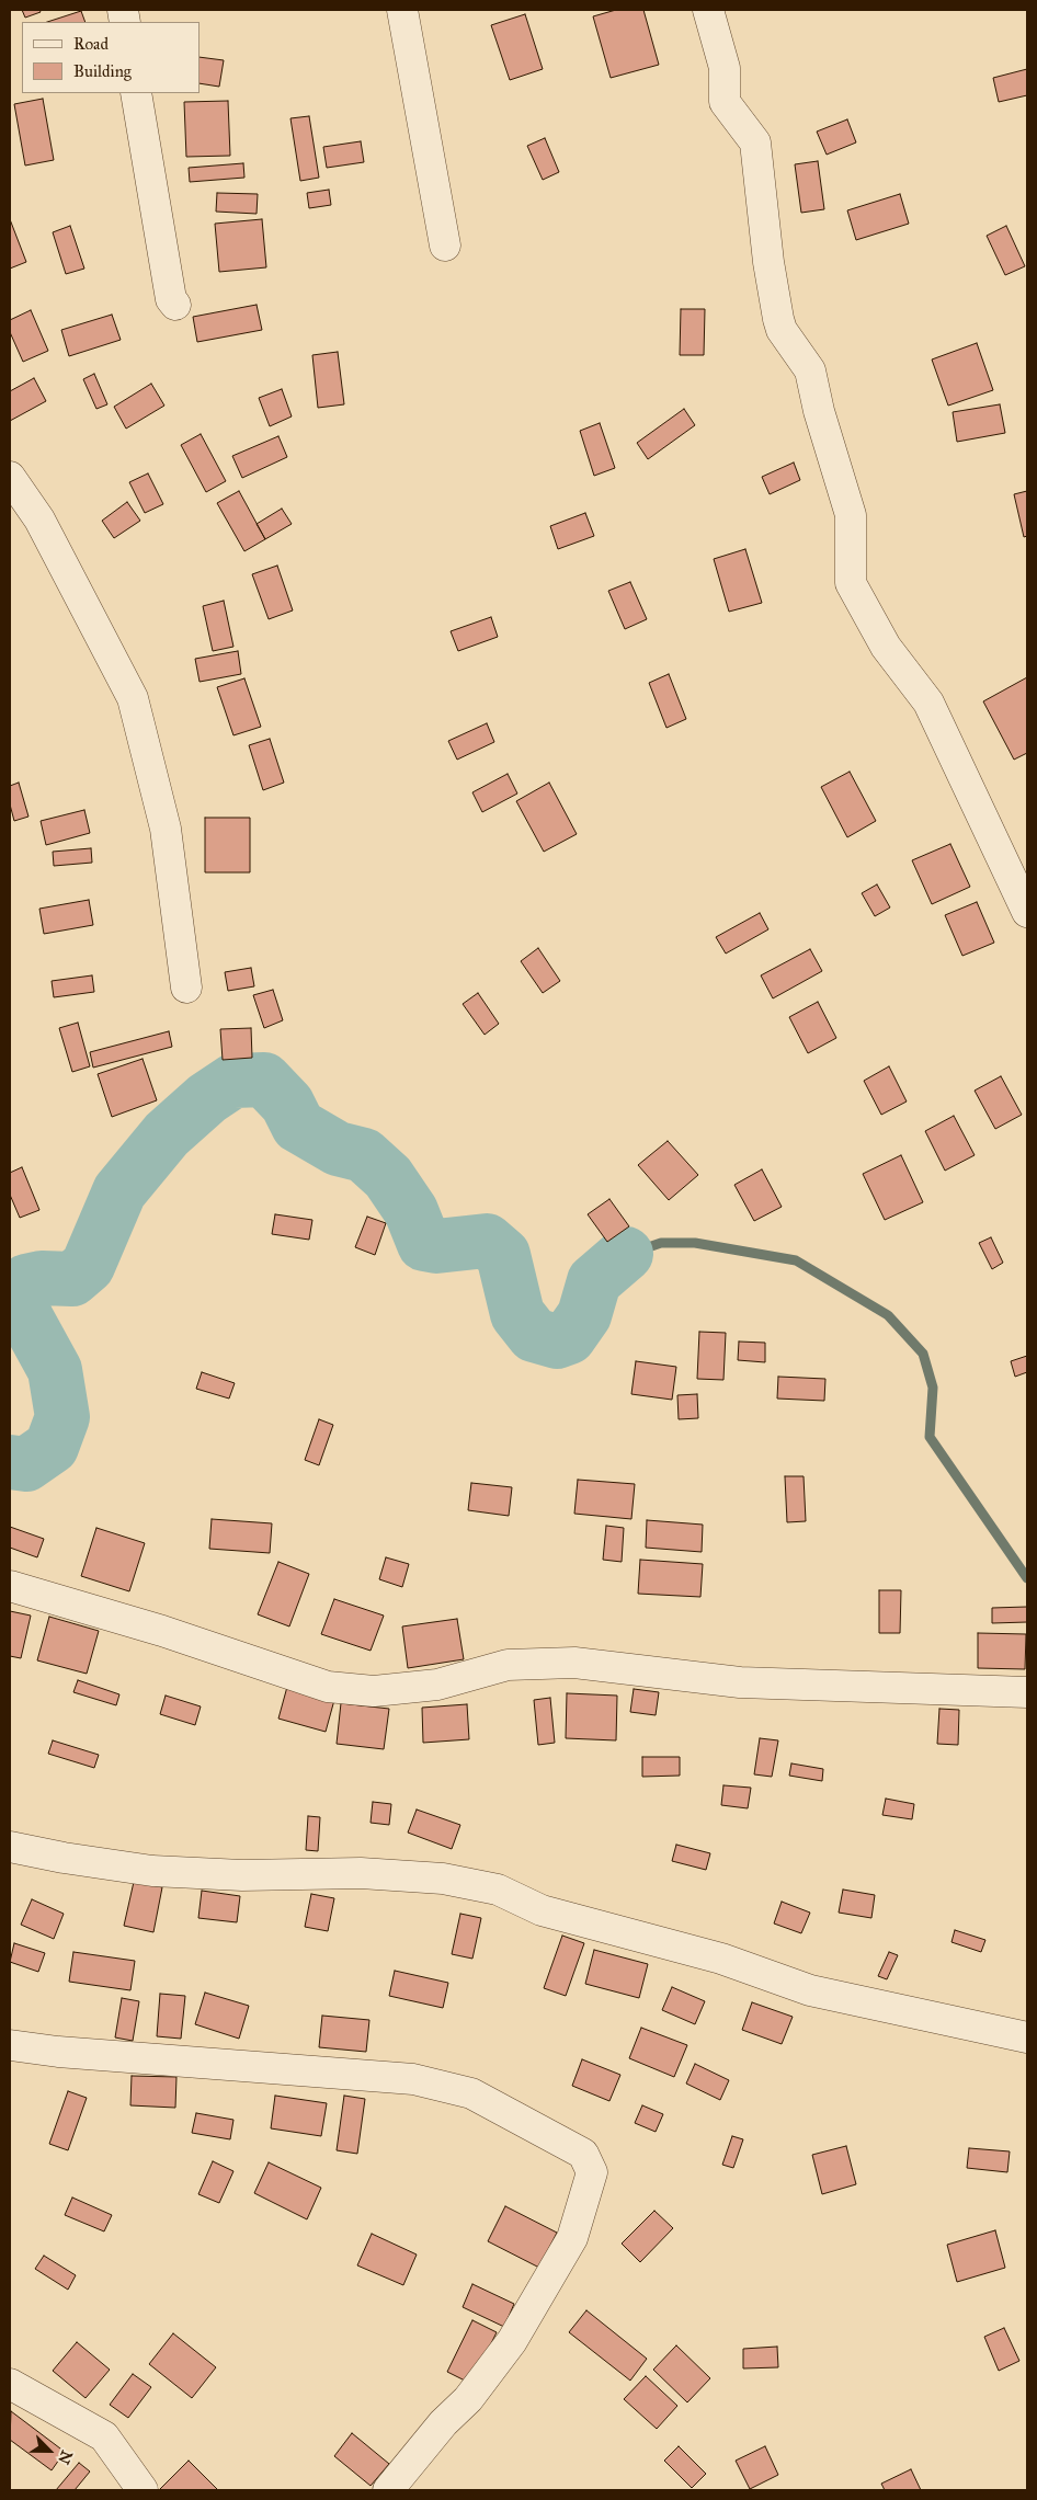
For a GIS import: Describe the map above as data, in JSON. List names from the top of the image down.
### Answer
{
  "legend": ["Road", "Building"],
  "north": "bottom right"
}
